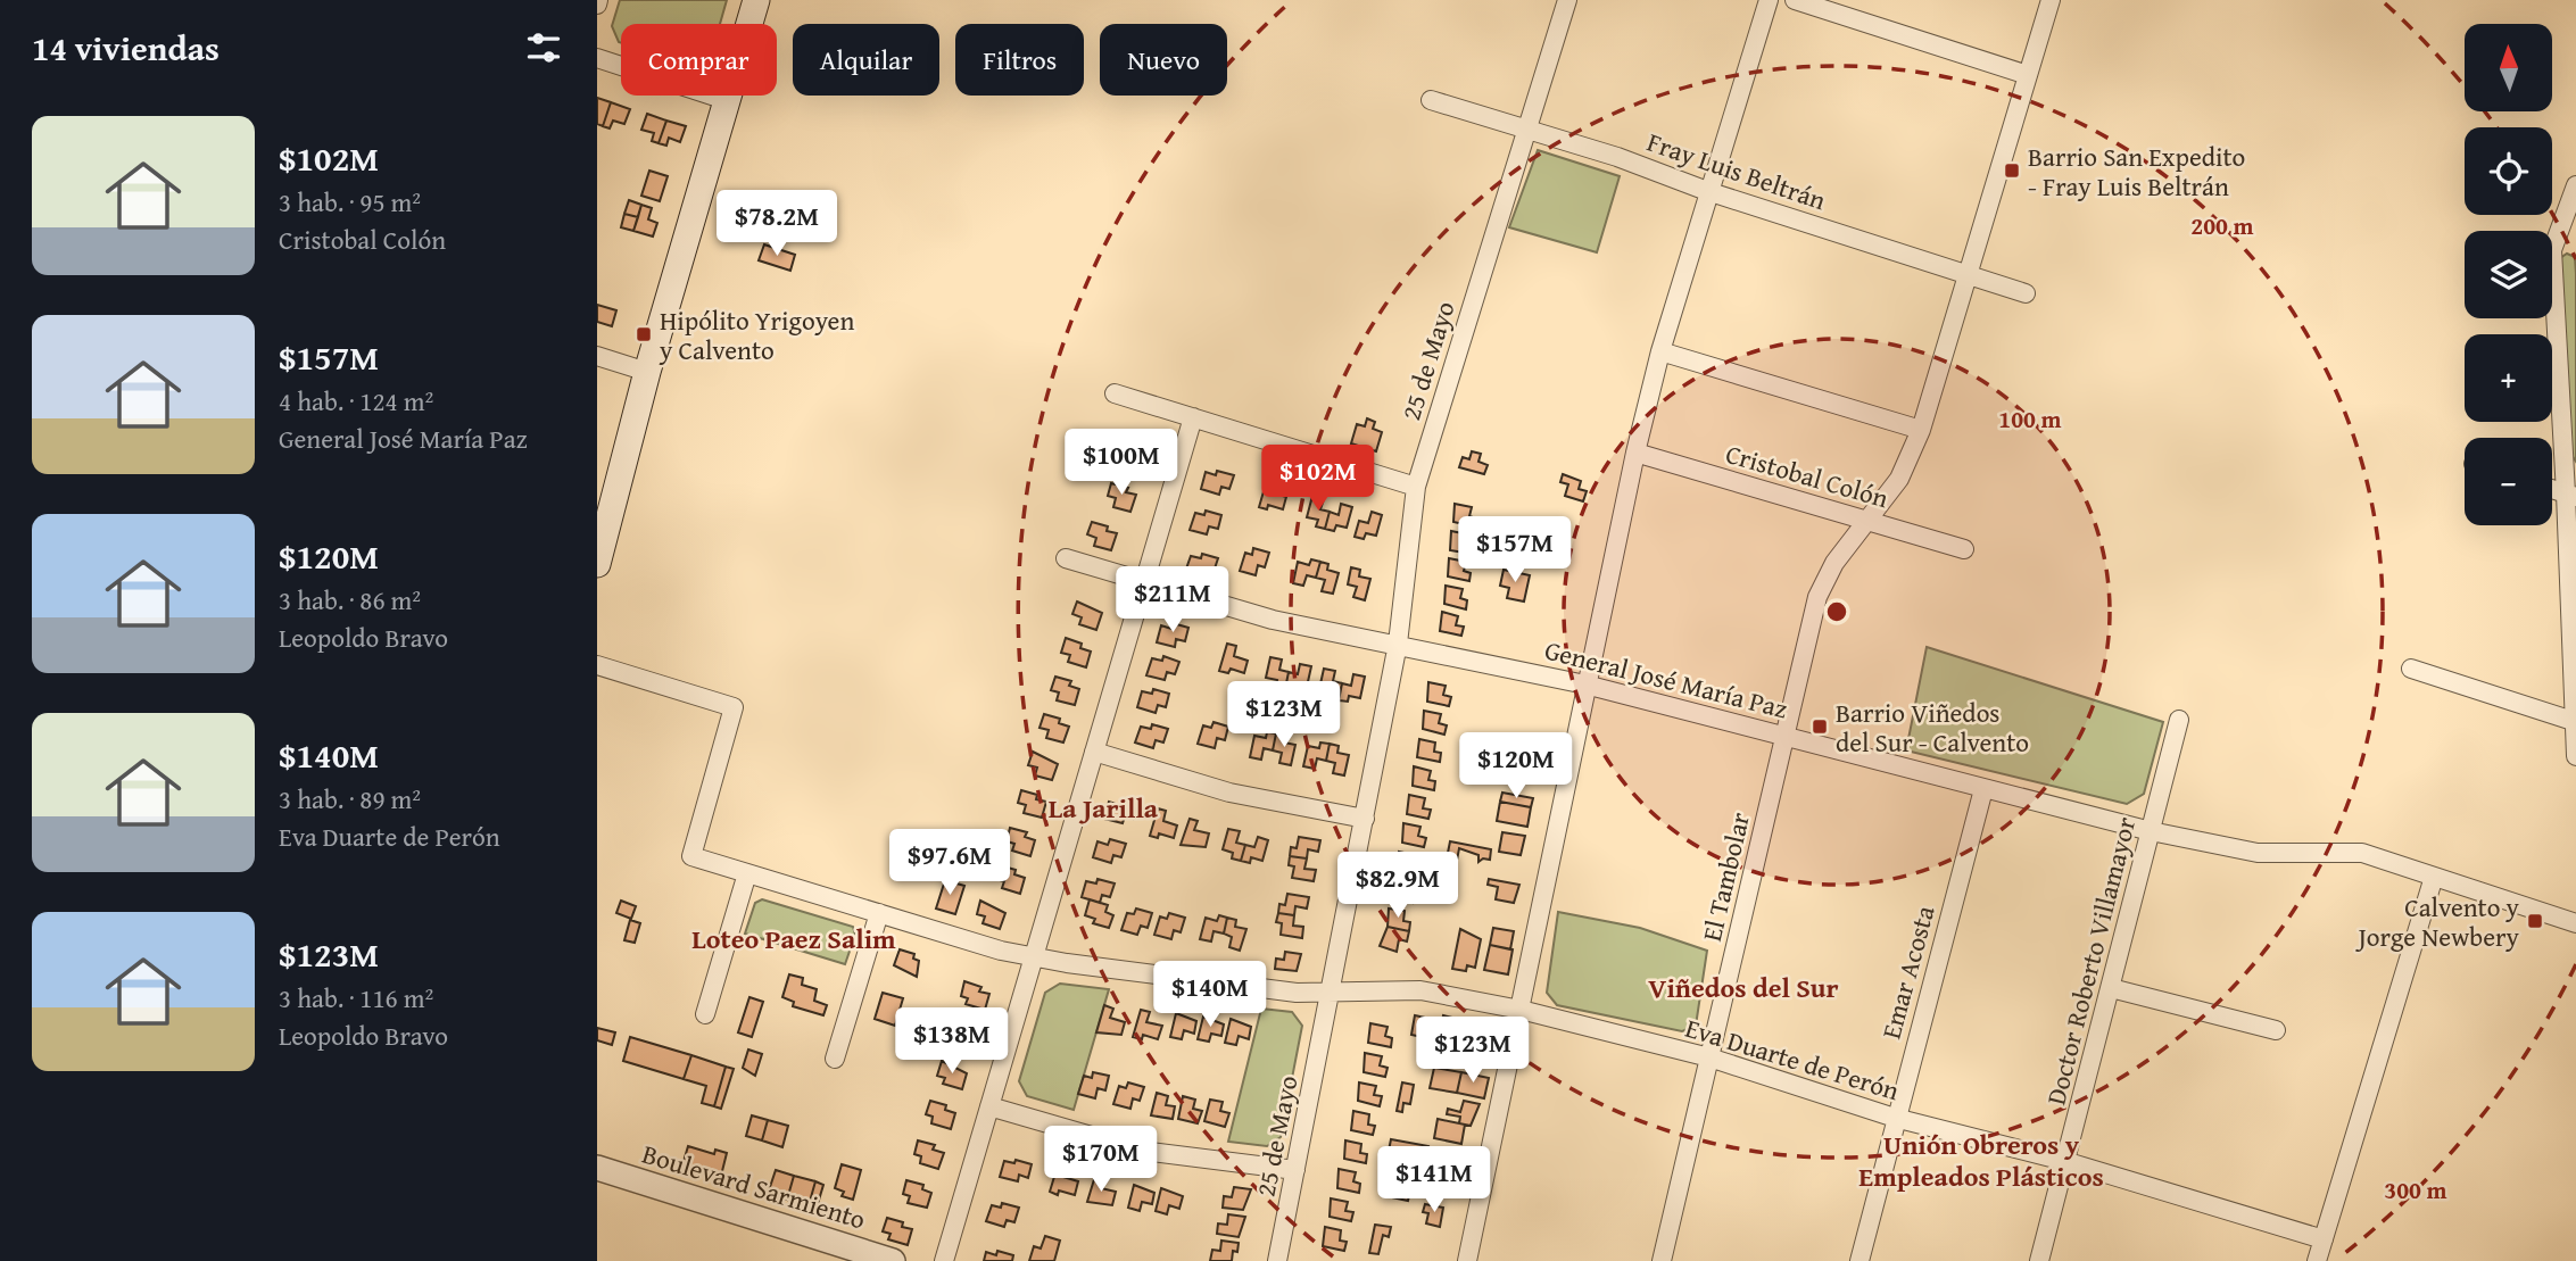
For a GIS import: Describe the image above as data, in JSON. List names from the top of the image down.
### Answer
{
  "streets": {
    "street": [
      "Fray Luis Beltrán",
      "25 de Mayo",
      "Cristobal Colón",
      "General José María Paz",
      "El Tambolar",
      "Doctor Roberto Villamayor",
      "Emar Acosta",
      "Eva Duarte de Perón",
      "Boulevard Sarmiento"
    ]
  },
  "crossings": [
    ["Fray Luis Beltrán", "25 de Mayo"],
    ["Fray Luis Beltrán", "El Tambolar"],
    ["25 de Mayo", "General José María Paz"],
    ["25 de Mayo", "Eva Duarte de Perón"],
    ["Cristobal Colón", "El Tambolar"],
    ["General José María Paz", "El Tambolar"],
    ["General José María Paz", "Doctor Roberto Villamayor"],
    ["General José María Paz", "Emar Acosta"],
    ["El Tambolar", "Eva Duarte de Perón"],
    ["Doctor Roberto Villamayor", "Eva Duarte de Perón"],
    ["Emar Acosta", "Eva Duarte de Perón"]
  ],
  "districts": [
    "La Jarilla",
    "Loteo Paez Salim",
    "Viñedos del Sur",
    "Unión Obreros y Empleados Plásticos"
  ],
  "places": {
    "transit": [
      "Barrio San Expedito - Fray Luis Beltrán",
      "Hipólito Yrigoyen y Calvento",
      "Barrio Viñedos del Sur - Calvento",
      "Calvento y Jorge Newbery"
    ]
  },
  "north": "top",
  "page": {
    "heading": "14 viviendas",
    "map_buttons": ["+", "−"],
    "chip": [
      "Comprar",
      "Alquilar",
      "Filtros",
      "Nuevo"
    ],
    "list": [
      {
        "name": "$102M",
        "note": "3 hab. · 95 m² · Cristobal Colón"
      },
      {
        "name": "$157M",
        "note": "4 hab. · 124 m² · General José María Paz"
      },
      {
        "name": "$120M",
        "note": "3 hab. · 86 m² · Leopoldo Bravo"
      },
      {
        "name": "$140M",
        "note": "3 hab. · 89 m² · Eva Duarte de Perón"
      },
      {
        "name": "$123M",
        "note": "3 hab. · 116 m² · Leopoldo Bravo"
      }
    ],
    "price": [
      "$78.2M",
      "$100M",
      "$102M",
      "$157M",
      "$211M",
      "$123M",
      "$120M",
      "$97.6M",
      "$82.9M",
      "$140M",
      "$138M",
      "$123M",
      "$170M",
      "$141M"
    ]
  },
  "rings": ["200 m", "100 m", "300 m"]
}
